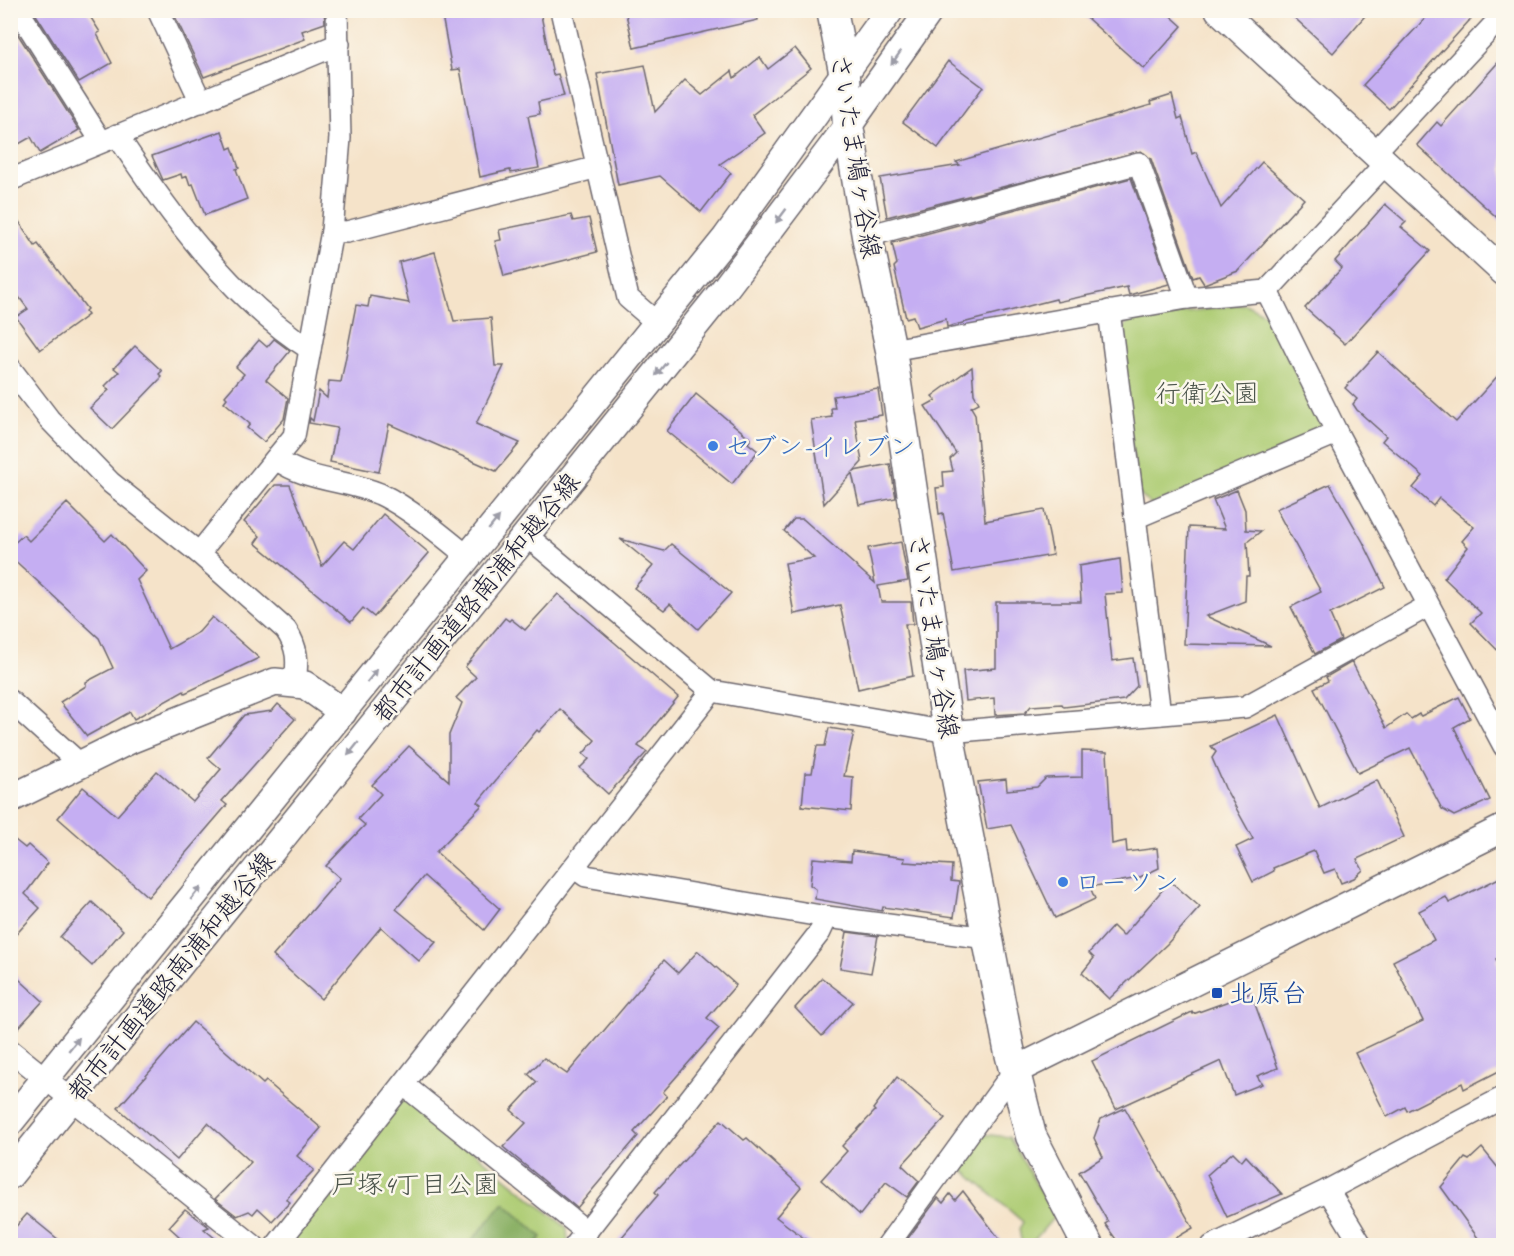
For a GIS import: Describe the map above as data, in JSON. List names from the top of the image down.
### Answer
{
  "streets": {
    "main road": ["さいたま鳩ヶ谷線"],
    "street": ["都市計画道路南浦和越谷線"]
  },
  "crossings": [
    ["さいたま鳩ヶ谷線", "都市計画道路南浦和越谷線"]
  ],
  "parks": ["行衛公園", "戸塚4丁目公園"],
  "places": {
    "other": ["セブン-イレブン", "ローソン"],
    "transit": ["北原台"]
  }
}
